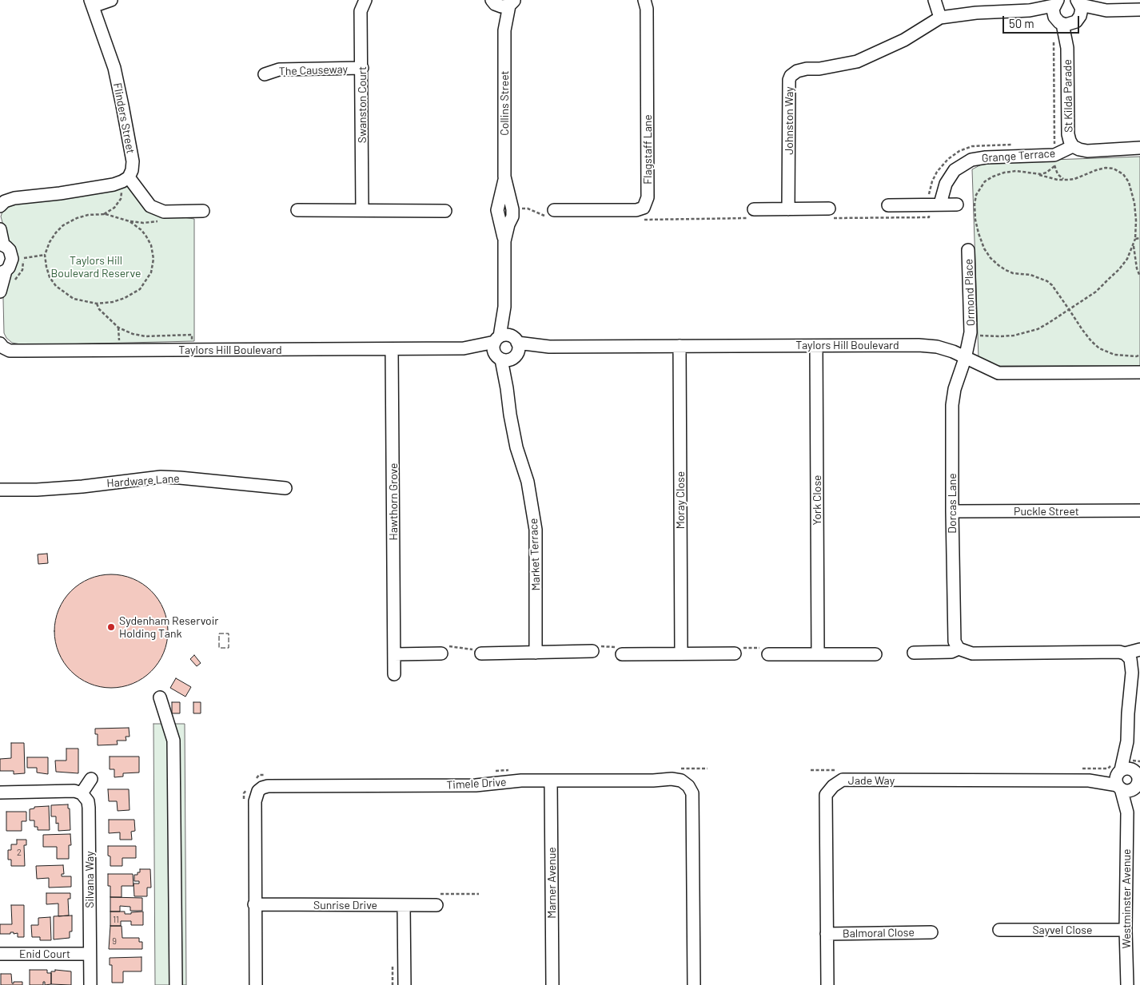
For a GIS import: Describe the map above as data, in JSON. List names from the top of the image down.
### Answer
{
  "streets": {
    "street": [
      "The Causeway",
      "St Kilda Parade",
      "Collins Street",
      "Swanston Court",
      "Flinders Street",
      "Johnston Way",
      "Flagstaff Lane",
      "Grange Terrace",
      "Ormond Place",
      "Taylors Hill Boulevard",
      "Hardware Lane",
      "Moray Close",
      "York Close",
      "Hawthorn Grove",
      "Dorcas Lane",
      "Puckle Street",
      "Market Terrace",
      "Jade Way",
      "Timele Drive",
      "Silvana Way",
      "Marner Avenue",
      "Westminster Avenue",
      "Sunrise Drive",
      "Sayvel Close",
      "Balmoral Close",
      "Enid Court"
    ]
  },
  "crossings": [
    ["The Causeway", "Swanston Court"],
    ["St Kilda Parade", "Grange Terrace"],
    ["Collins Street", "Taylors Hill Boulevard"],
    ["Collins Street", "Market Terrace"],
    ["Ormond Place", "Taylors Hill Boulevard"],
    ["Ormond Place", "Dorcas Lane"],
    ["Taylors Hill Boulevard", "Moray Close"],
    ["Taylors Hill Boulevard", "York Close"],
    ["Taylors Hill Boulevard", "Hawthorn Grove"],
    ["Taylors Hill Boulevard", "Dorcas Lane"],
    ["Taylors Hill Boulevard", "Market Terrace"],
    ["Dorcas Lane", "Puckle Street"],
    ["Jade Way", "Westminster Avenue"],
    ["Jade Way", "Balmoral Close"],
    ["Timele Drive", "Marner Avenue"],
    ["Timele Drive", "Sunrise Drive"],
    ["Silvana Way", "Enid Court"],
    ["Westminster Avenue", "Sayvel Close"]
  ],
  "parks": ["Taylors Hill Boulevard Reserve"],
  "places": ["Sydenham Reservoir Holding Tank"],
  "house_numbers": ["2", "11", "9"],
  "scale_bar": "50 m"
}
